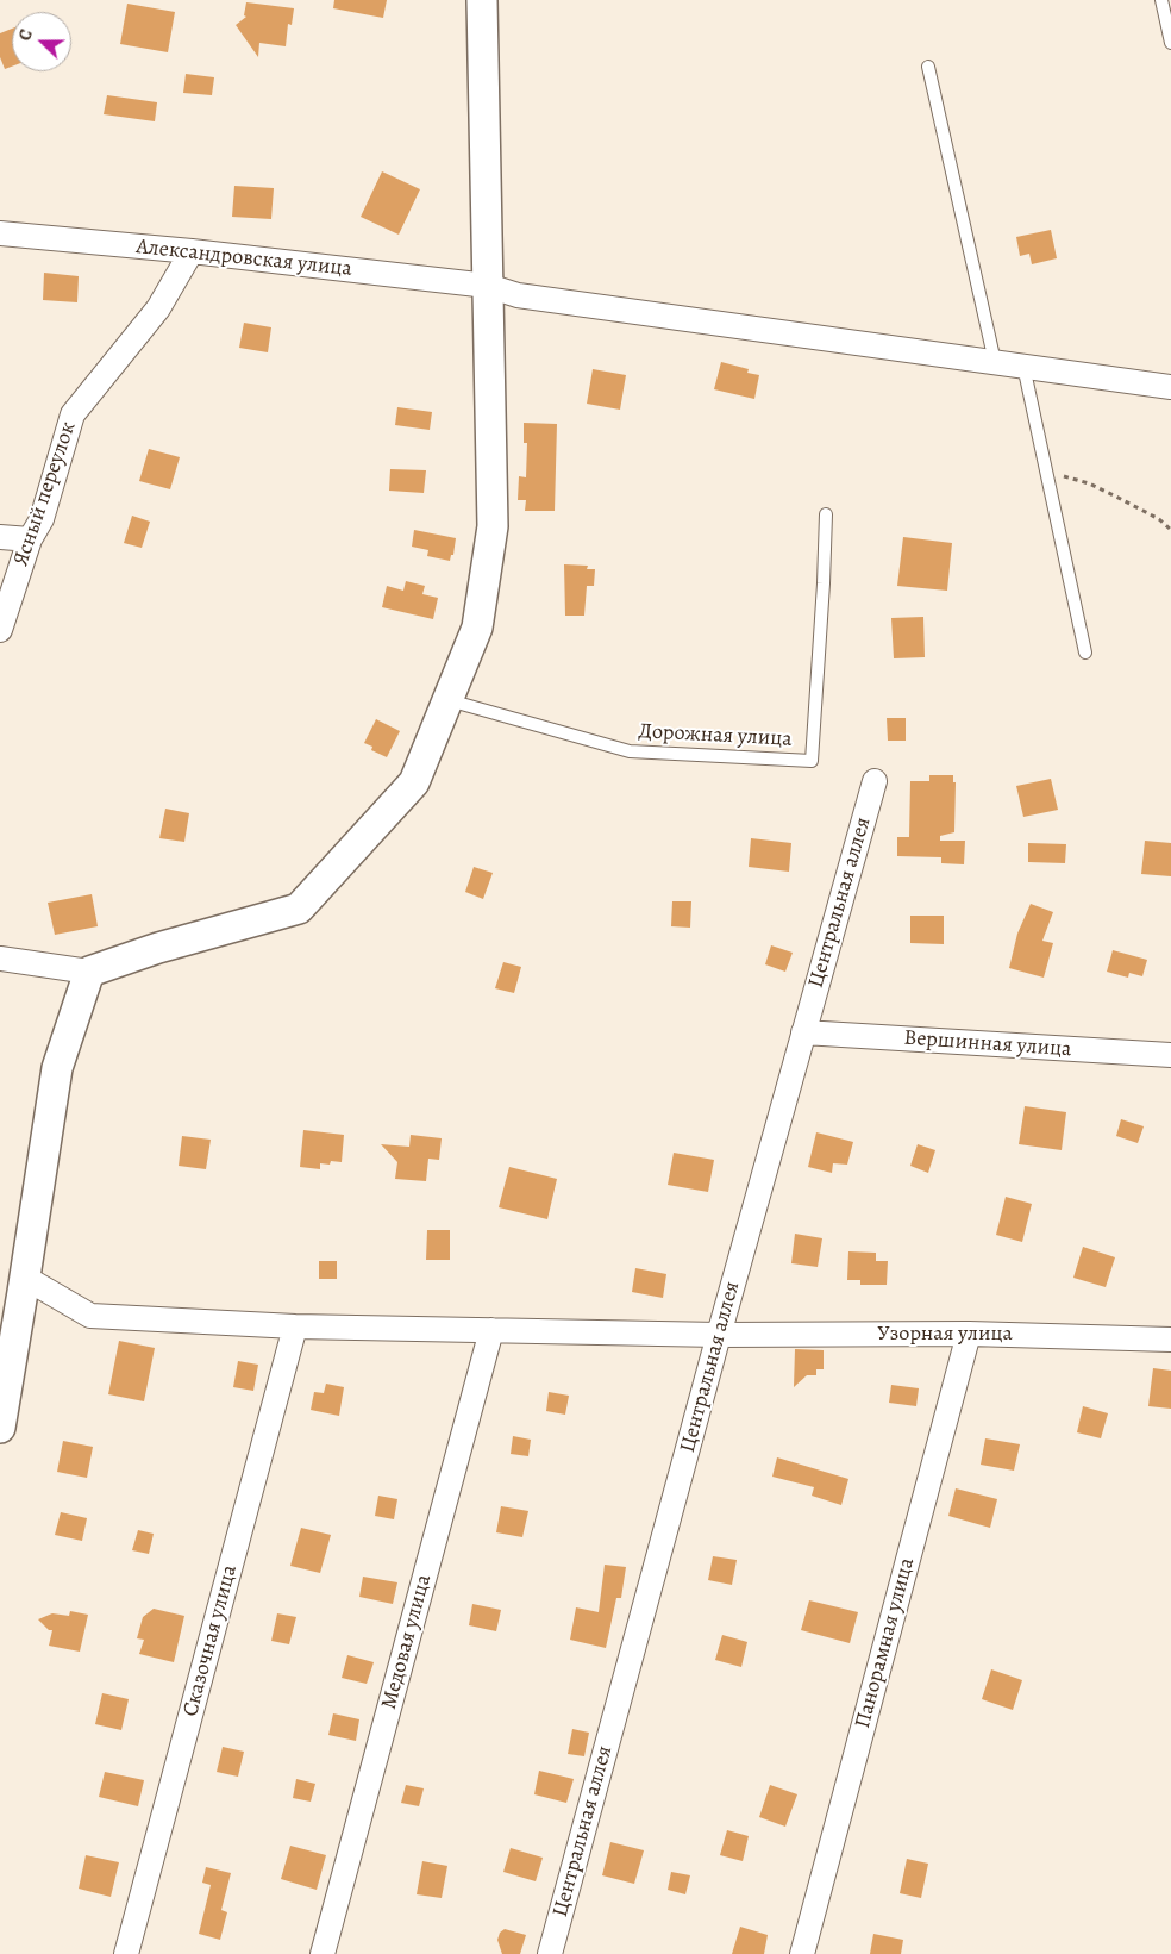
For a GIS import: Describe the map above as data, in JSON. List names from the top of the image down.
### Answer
{
  "streets": {
    "street": [
      "Александровская улица",
      "Ясный переулок",
      "Центральная аллея",
      "Вершинная улица",
      "Узорная улица",
      "Сказочная улица",
      "Медовая улица",
      "Панорамная улица"
    ],
    "lane": ["Дорожная улица"]
  },
  "crossings": [
    ["Александровская улица", "Ясный переулок"],
    ["Центральная аллея", "Вершинная улица"],
    ["Центральная аллея", "Узорная улица"],
    ["Узорная улица", "Сказочная улица"],
    ["Узорная улица", "Медовая улица"],
    ["Узорная улица", "Панорамная улица"]
  ],
  "north": "left"
}
